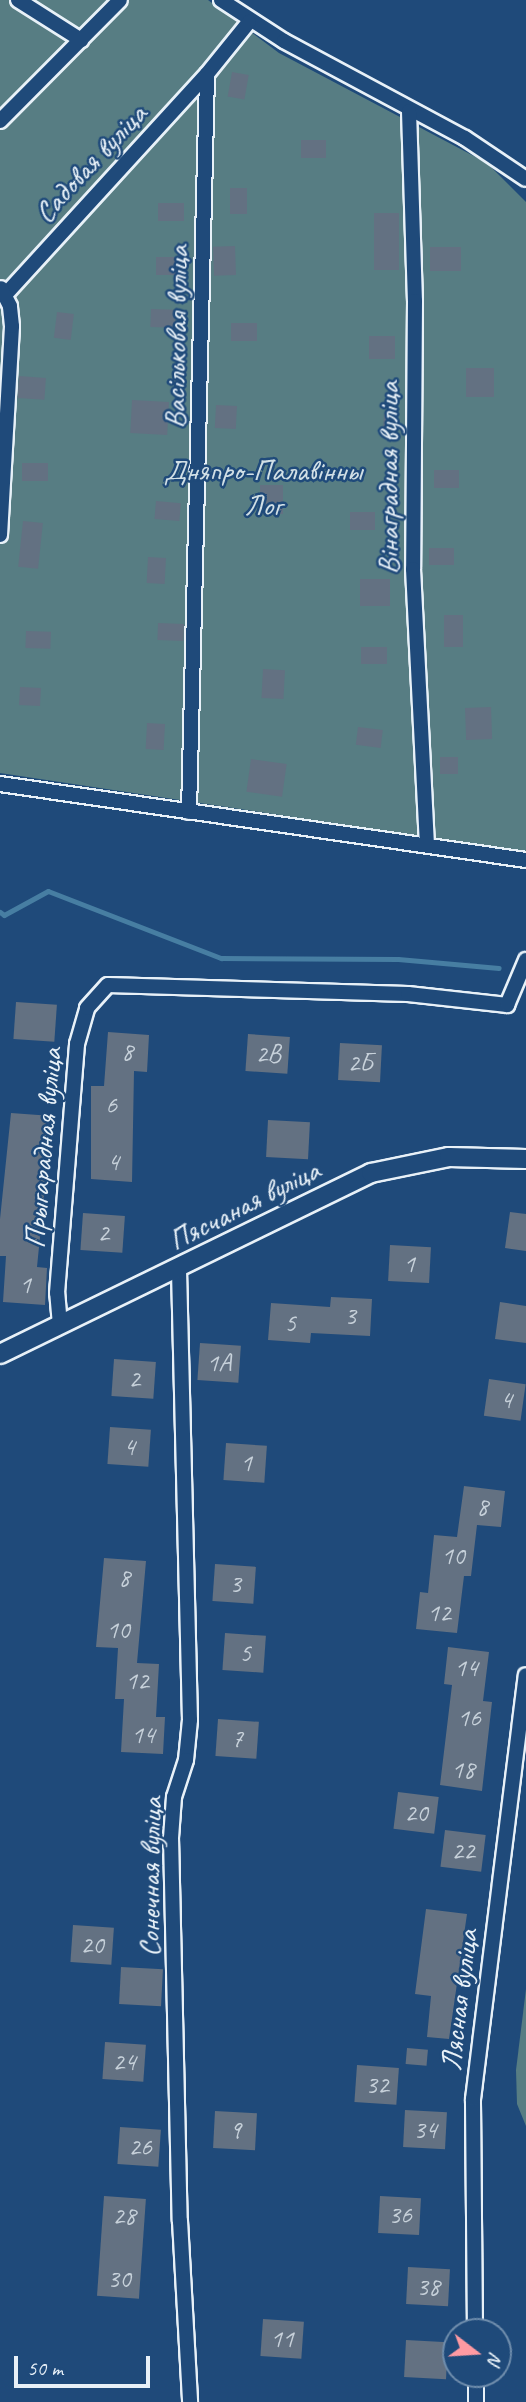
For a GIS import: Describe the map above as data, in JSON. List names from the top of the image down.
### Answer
{
  "streets": {
    "street": [
      "Садовая вуліца",
      "Васільковая вуліца",
      "Вінаградная вуліца",
      "Прыгарадная вуліца",
      "Пясчаная вуліца",
      "Сонечная вуліца",
      "Лясная вуліца"
    ]
  },
  "crossings": [
    ["Садовая вуліца", "Васільковая вуліца"],
    ["Прыгарадная вуліца", "Пясчаная вуліца"],
    ["Пясчаная вуліца", "Сонечная вуліца"]
  ],
  "parks": ["Дняпро-Палавінны Лог"],
  "house_numbers": [
    "8",
    "2В",
    "2Б",
    "6",
    "4",
    "2",
    "1",
    "1",
    "3",
    "5",
    "1А",
    "2",
    "4",
    "4",
    "1",
    "8",
    "10",
    "8",
    "3",
    "12",
    "10",
    "5",
    "14",
    "12",
    "16",
    "14",
    "7",
    "18",
    "20",
    "22",
    "20",
    "24",
    "32",
    "9",
    "34",
    "26",
    "36",
    "28",
    "30",
    "38",
    "11"
  ],
  "scale_bar": "50 m",
  "north": "right"
}
